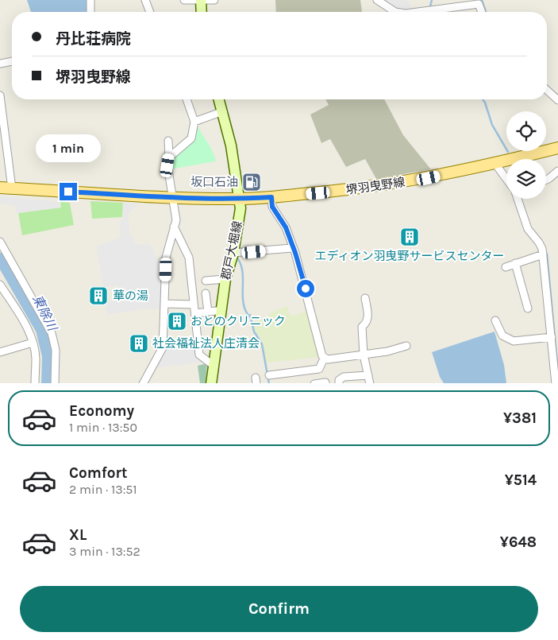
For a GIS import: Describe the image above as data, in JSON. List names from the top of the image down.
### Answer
{
  "streets": {
    "main road": ["堺羽曳野線", "郡戸大堀線"]
  },
  "crossings": [
    ["堺羽曳野線", "郡戸大堀線"]
  ],
  "water": ["東除川"],
  "places": {
    "fuel station": ["坂口石油"],
    "building": [
      "エディオン羽曳野サービスセンター",
      "華の湯",
      "おとのクリニック",
      "社会福祉法人庄清会"
    ]
  },
  "page": {
    "banner": ["丹比荘病院", "堺羽曳野線"],
    "bubble": "1 min",
    "list": [
      {
        "name": "Economy",
        "note": "1 min · 13:50",
        "value": "¥381"
      },
      {
        "name": "Comfort",
        "note": "2 min · 13:51",
        "value": "¥514"
      },
      {
        "name": "XL",
        "note": "3 min · 13:52",
        "value": "¥648"
      }
    ],
    "buttons": "Confirm"
  }
}
